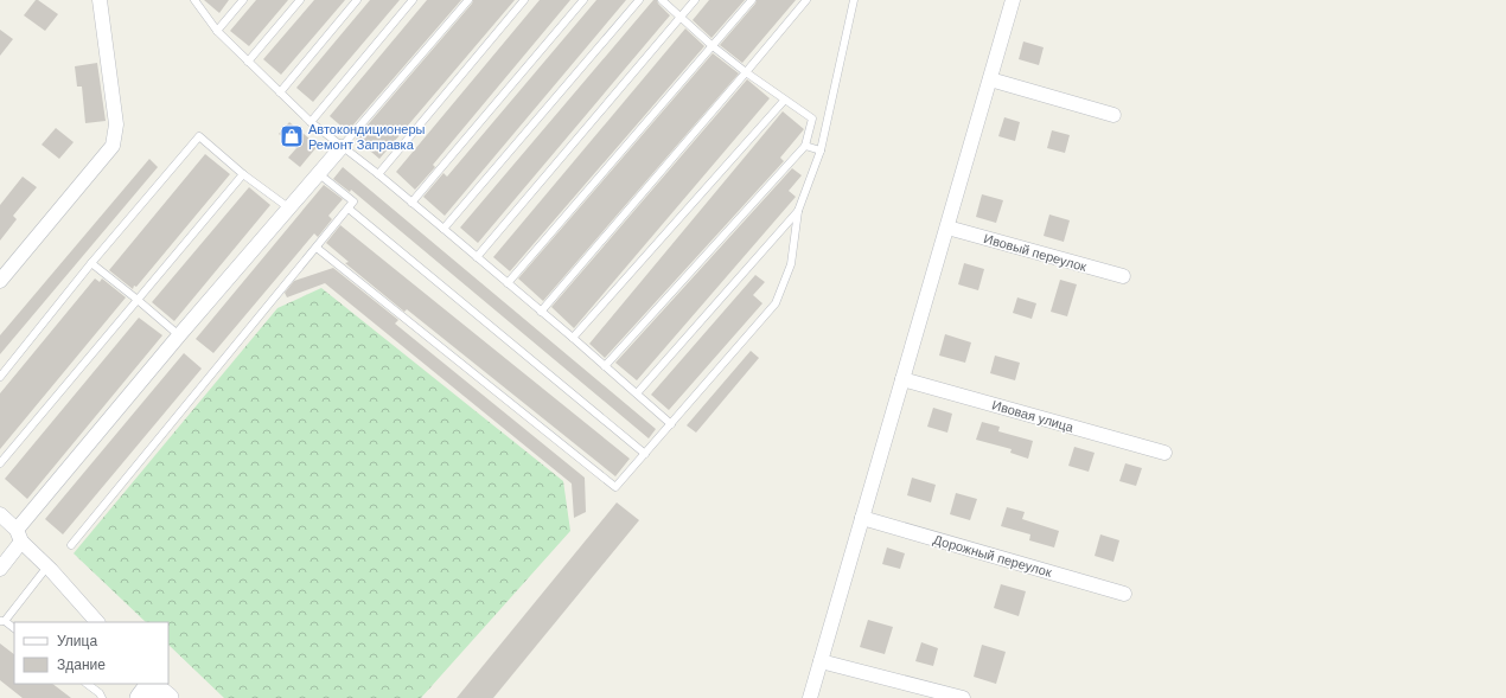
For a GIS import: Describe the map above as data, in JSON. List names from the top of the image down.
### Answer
{
  "streets": {
    "street": ["Ивовый переулок", "Ивовая улица", "Дорожный переулок"]
  },
  "places": {
    "shop": ["Автокондиционеры Ремонт Заправка"]
  },
  "legend": ["Улица", "Здание"]
}
